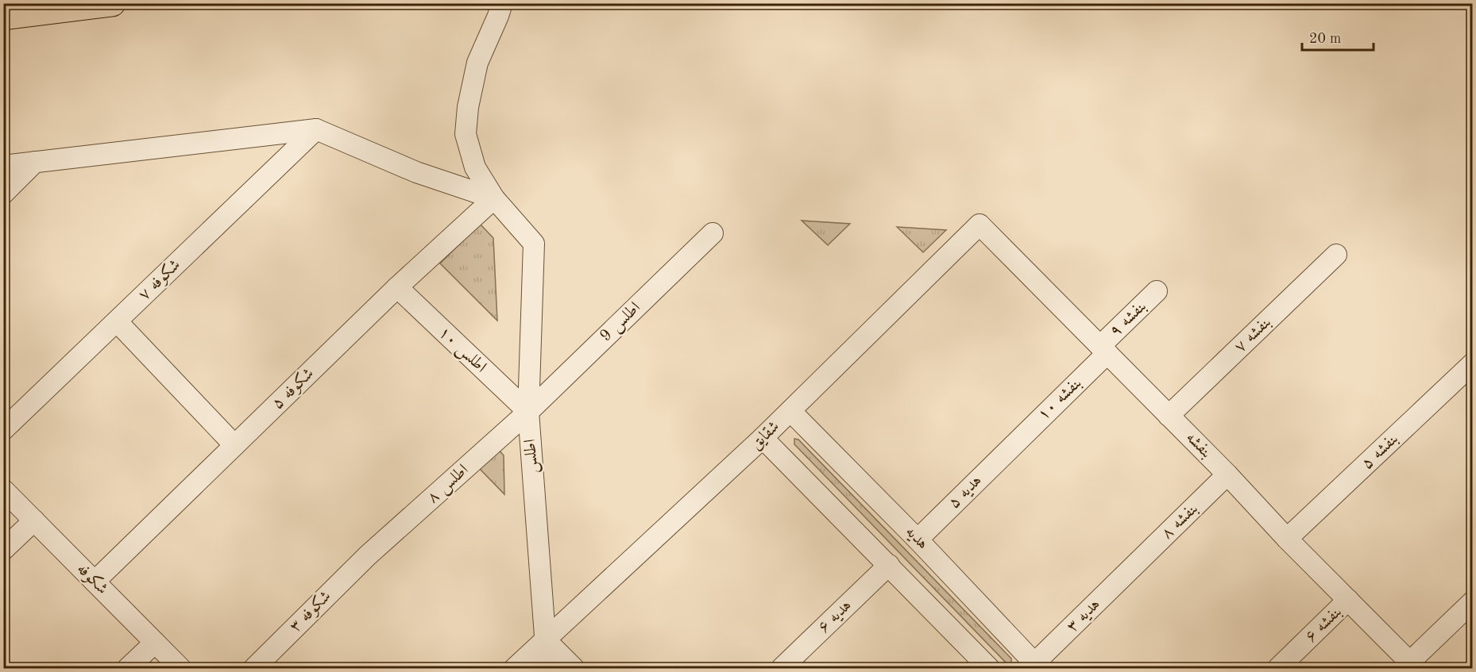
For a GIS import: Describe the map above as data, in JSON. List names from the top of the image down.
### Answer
{
  "streets": {
    "street": [
      "شکوفه ۷",
      "بنفشه ۹",
      "اطلس 9",
      "بنفشه ۷",
      "اطلس ۱۰",
      "شکوفه ۵",
      "بنفشه ۱۰",
      "شقایق",
      "بنفشه",
      "بنفشه ۵",
      "اطلس",
      "اطلس ۸",
      "هدیه ۵",
      "بنفشه ۸",
      "هدیه",
      "شکوفه",
      "شکوفه ۳",
      "هدیه ۳",
      "هدیه ۶",
      "بنفشه ۶"
    ]
  },
  "crossings": [
    ["بنفشه ۹", "بنفشه ۱۰"],
    ["بنفشه ۹", "بنفشه"],
    ["اطلس 9", "اطلس ۱۰"],
    ["اطلس 9", "اطلس"],
    ["اطلس 9", "اطلس ۸"],
    ["بنفشه ۷", "بنفشه"],
    ["اطلس ۱۰", "شکوفه ۵"],
    ["اطلس ۱۰", "اطلس"],
    ["اطلس ۱۰", "اطلس ۸"],
    ["شکوفه ۵", "اطلس"],
    ["شکوفه ۵", "شکوفه"],
    ["بنفشه ۱۰", "بنفشه"],
    ["بنفشه ۱۰", "هدیه ۵"],
    ["شقایق", "بنفشه"],
    ["شقایق", "اطلس"],
    ["شقایق", "هدیه"],
    ["بنفشه", "بنفشه ۵"],
    ["بنفشه", "بنفشه ۸"],
    ["بنفشه", "بنفشه ۶"],
    ["اطلس", "اطلس ۸"],
    ["اطلس ۸", "شکوفه ۳"],
    ["هدیه ۵", "هدیه"],
    ["بنفشه ۸", "هدیه ۳"],
    ["هدیه", "هدیه ۳"]
  ],
  "scale_bar": "20 m"
}
